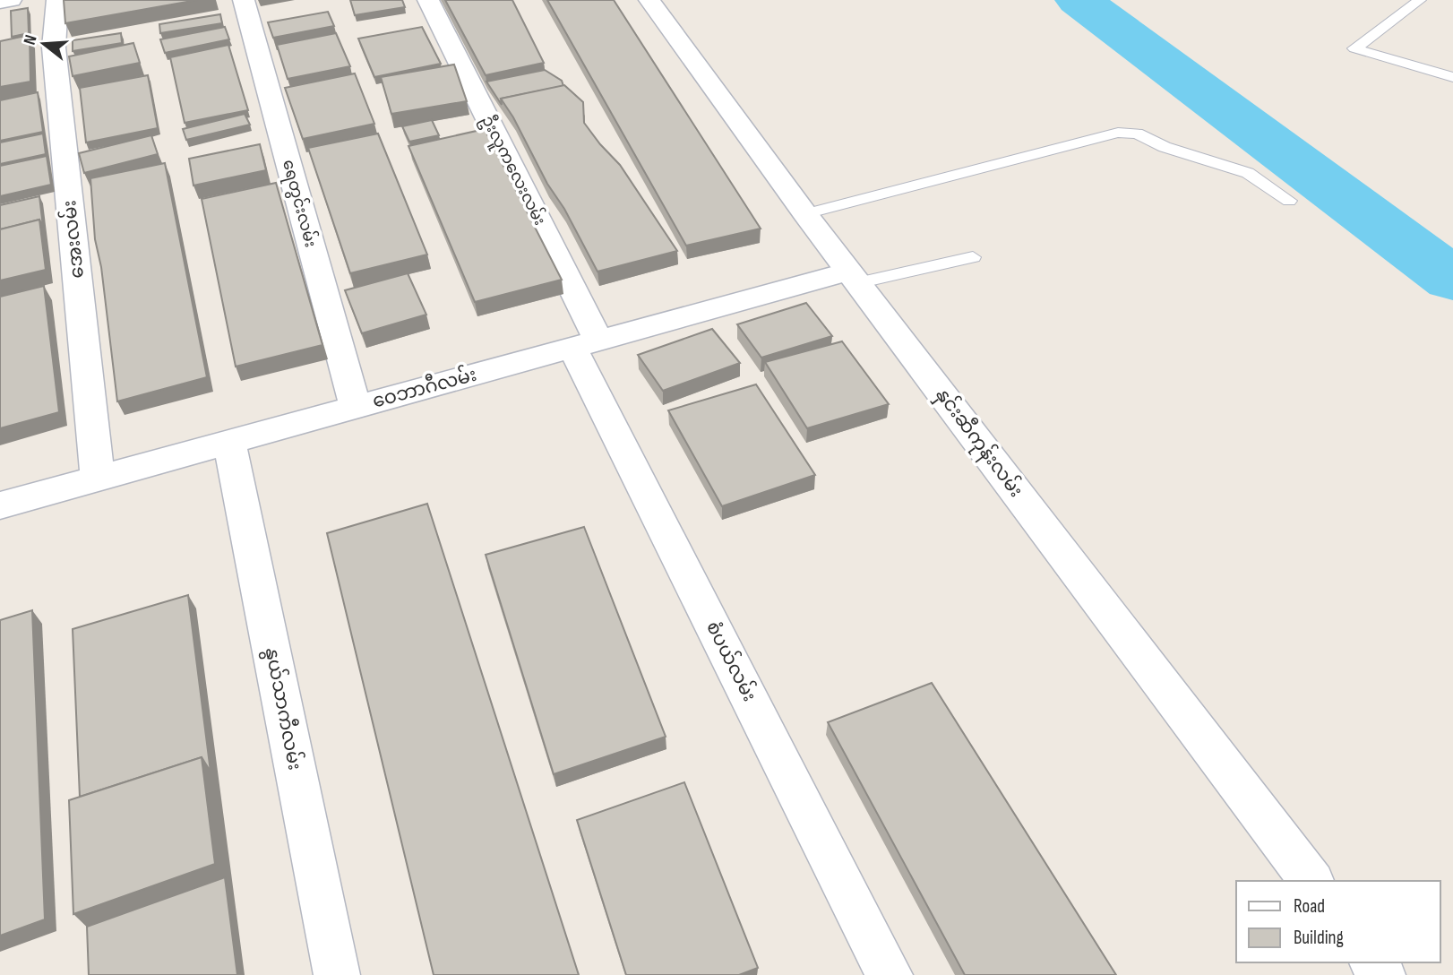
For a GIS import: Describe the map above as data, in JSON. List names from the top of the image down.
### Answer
{
  "streets": {
    "street": [
      "ဦးလူကလေးလမ်း",
      "ရေတွင်းလမ်း",
      "အေးလမ်း",
      "ဝေဘာဂီလမ်း",
      "နှင်းဆီကုန်းလမ်း",
      "စံပယ်လမ်း",
      "နွယ်သာကီလမ်း"
    ]
  },
  "crossings": [
    ["ဦးလူကလေးလမ်း", "ဝေဘာဂီလမ်း"],
    ["ဦးလူကလေးလမ်း", "စံပယ်လမ်း"],
    ["ရေတွင်းလမ်း", "ဝေဘာဂီလမ်း"],
    ["အေးလမ်း", "ဝေဘာဂီလမ်း"],
    ["ဝေဘာဂီလမ်း", "နှင်းဆီကုန်းလမ်း"],
    ["ဝေဘာဂီလမ်း", "စံပယ်လမ်း"],
    ["ဝေဘာဂီလမ်း", "နွယ်သာကီလမ်း"]
  ],
  "legend": ["Road", "Building"],
  "north": "left"
}
